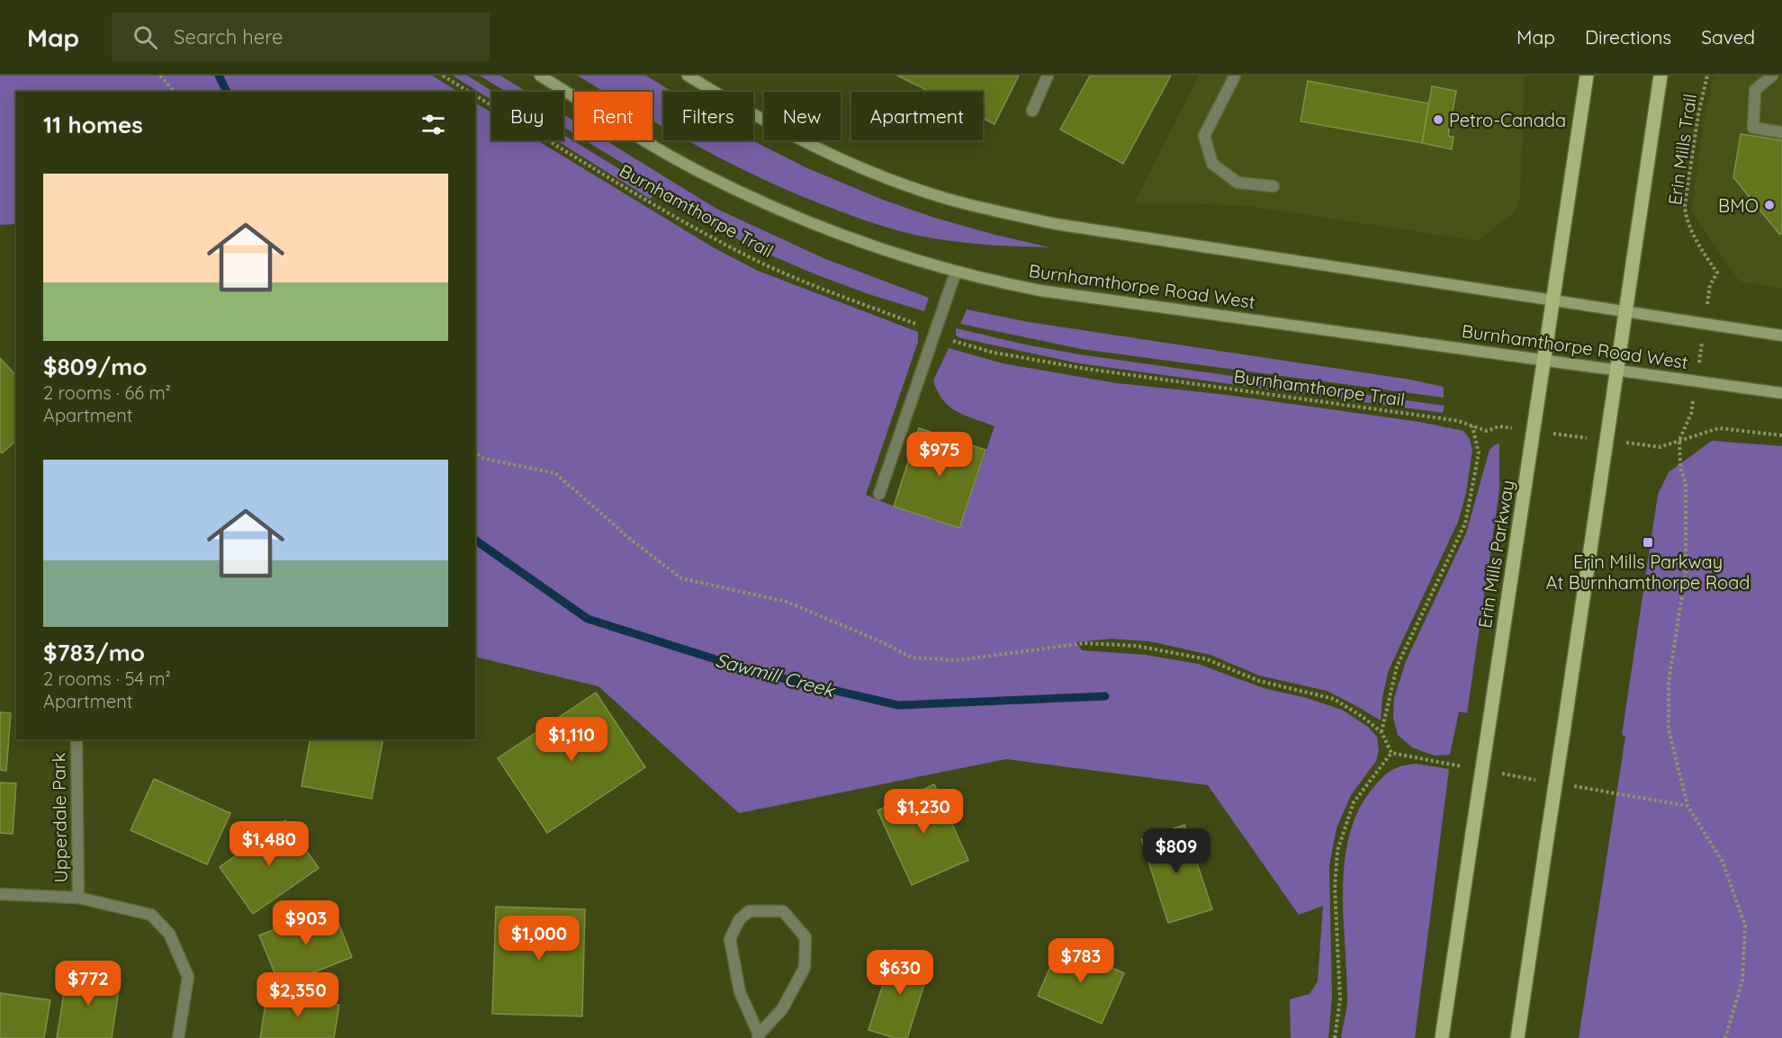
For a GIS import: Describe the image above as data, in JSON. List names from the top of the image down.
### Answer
{
  "streets": {
    "main road": ["Burnhamthorpe Road West", "Erin Mills Parkway"],
    "street": ["Upperdale Park"],
    "path": ["Erin Mills Trail", "Burnhamthorpe Trail"]
  },
  "crossings": [
    ["Erin Mills Trail", "Burnhamthorpe Trail"],
    ["Erin Mills Trail", "Burnhamthorpe Road West"],
    ["Burnhamthorpe Trail", "Erin Mills Parkway"],
    ["Burnhamthorpe Road West", "Erin Mills Parkway"]
  ],
  "water": ["Sawmill Creek"],
  "places": {
    "other": ["Petro-Canada", "BMO"],
    "transit": ["Erin Mills Parkway At Burnhamthorpe Road"]
  },
  "page": {
    "header": "Map",
    "search": "Search here",
    "nav": ["Map", "Directions", "Saved"],
    "chip": [
      "Buy",
      "Rent",
      "Filters",
      "New",
      "Apartment"
    ],
    "heading": "11 homes",
    "list": [
      {
        "name": "$809/mo",
        "note": "2 rooms · 66 m² · Apartment"
      },
      {
        "name": "$783/mo",
        "note": "2 rooms · 54 m² · Apartment"
      }
    ],
    "price": [
      "$975",
      "$1,110",
      "$1,230",
      "$1,480",
      "$809",
      "$903",
      "$1,000",
      "$783",
      "$630",
      "$772",
      "$2,350"
    ]
  }
}
